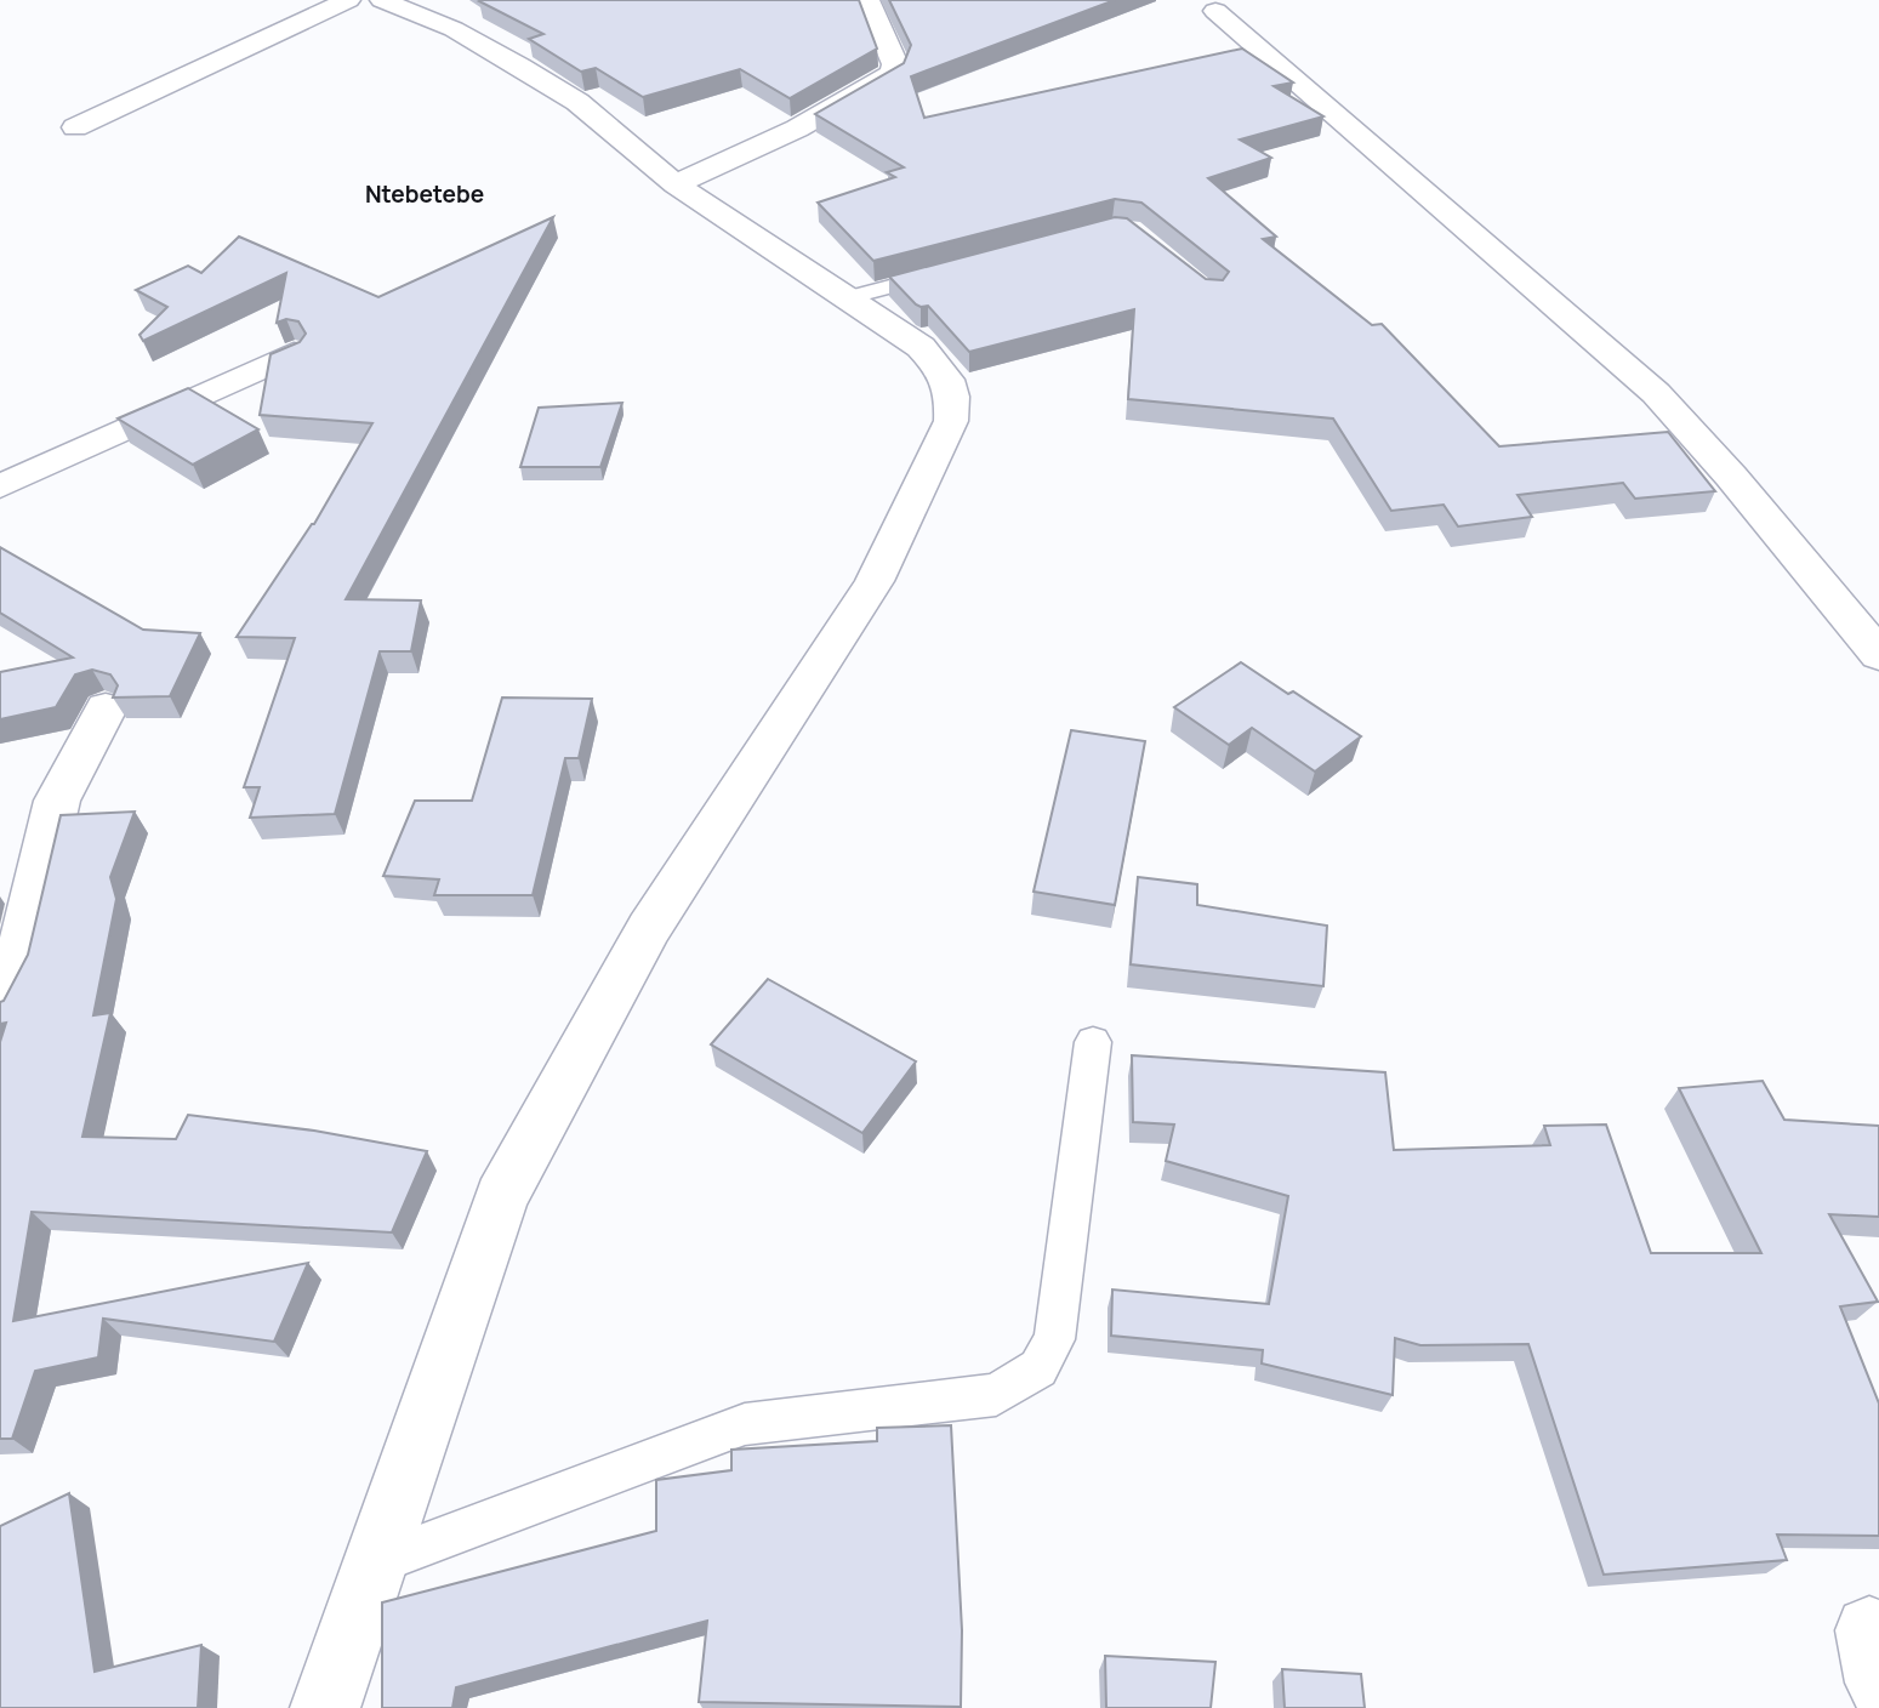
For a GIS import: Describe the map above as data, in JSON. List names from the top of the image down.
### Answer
{
  "districts": ["Ntebetebe"]
}
